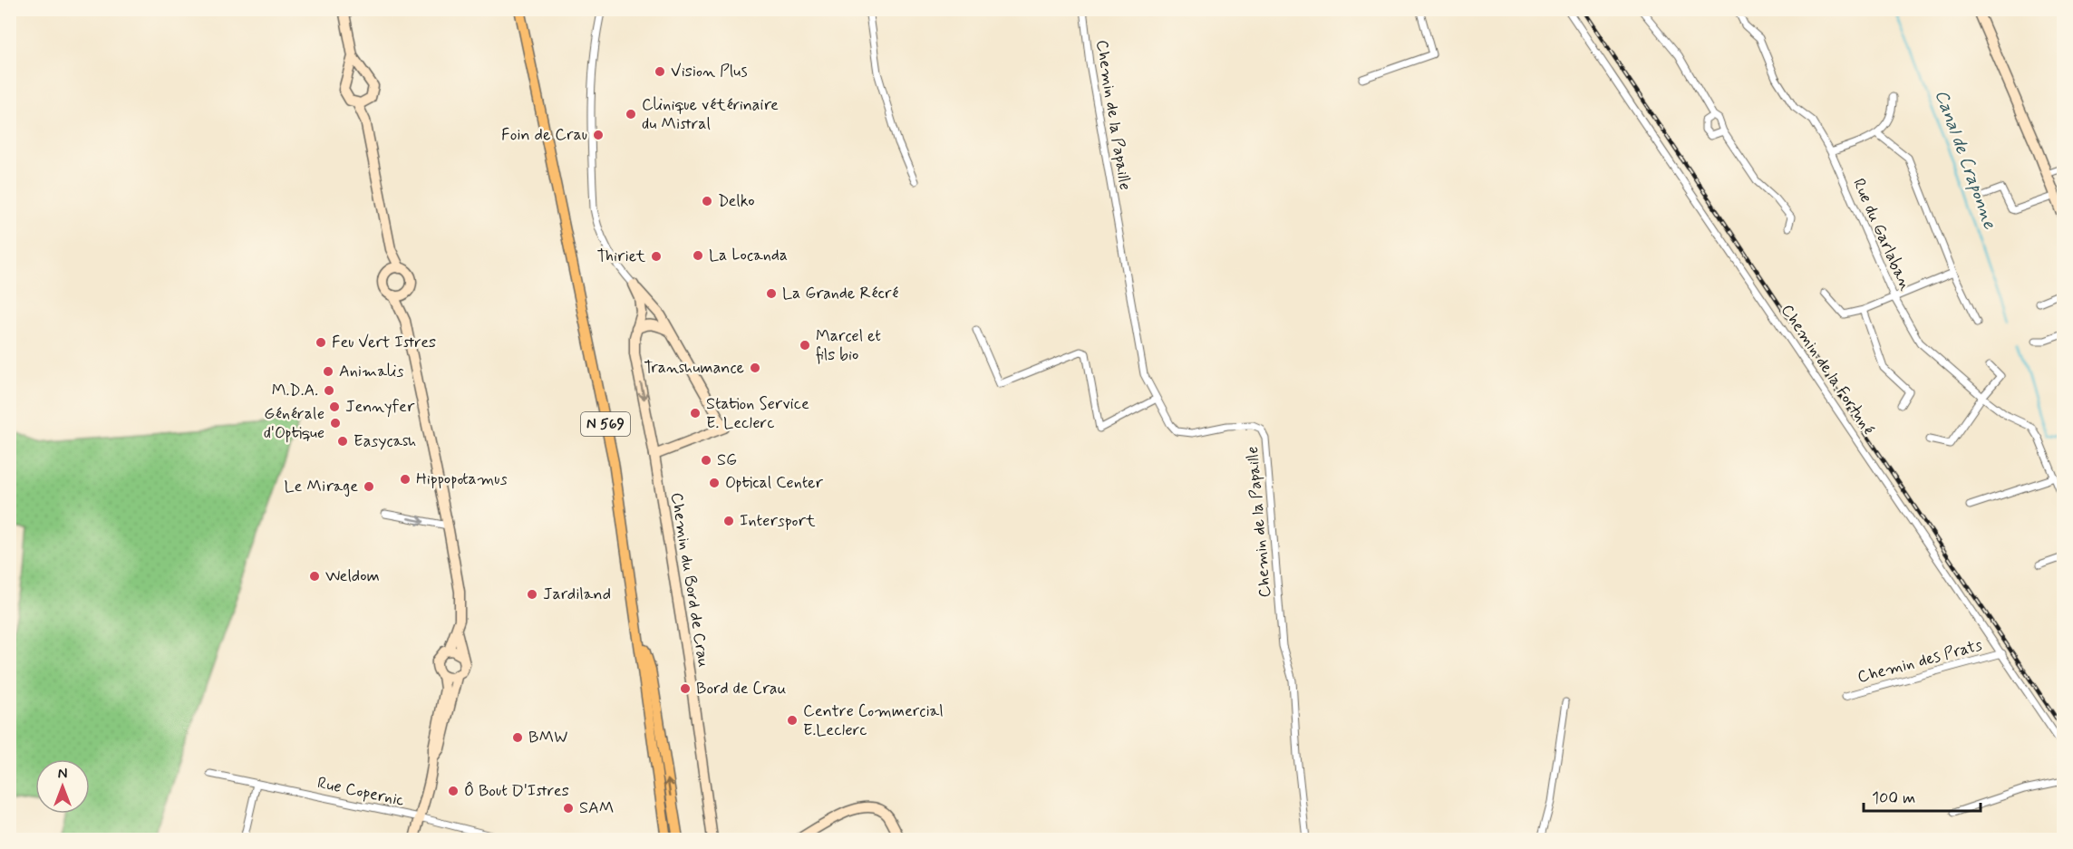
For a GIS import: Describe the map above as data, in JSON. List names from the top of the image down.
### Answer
{
  "streets": {
    "main road": ["N 569"],
    "street": [
      "Chemin de la Papaille",
      "Rue du Garlaban",
      "Chemin de la Fortuné",
      "Chemin du Bord de Crau",
      "Chemin des Prats",
      "Rue Copernic"
    ]
  },
  "crossings": [
    ["Chemin de la Fortuné", "Chemin des Prats"]
  ],
  "water": ["Canal de Craponne"],
  "places": [
    "Vision Plus",
    "Clinique vétérinaire du Mistral",
    "Foin de Crau",
    "Delko",
    "La Locanda",
    "Thiriet",
    "La Grande Récré",
    "Feu Vert Istres",
    "Marcel et fils bio",
    "Transhumance",
    "Animalis",
    "M.D.A.",
    "Jennyfer",
    "Station Service E. Leclerc",
    "Générale d'Optique",
    "Easycash",
    "SG",
    "Hippopotamus",
    "Optical Center",
    "Le Mirage",
    "Intersport",
    "Weldom",
    "Jardiland",
    "Bord de Crau",
    "Centre Commercial E.Leclerc",
    "BMW",
    "Ô Bout D'Istres",
    "SAM"
  ],
  "scale_bar": "100 m",
  "north": "top"
}
